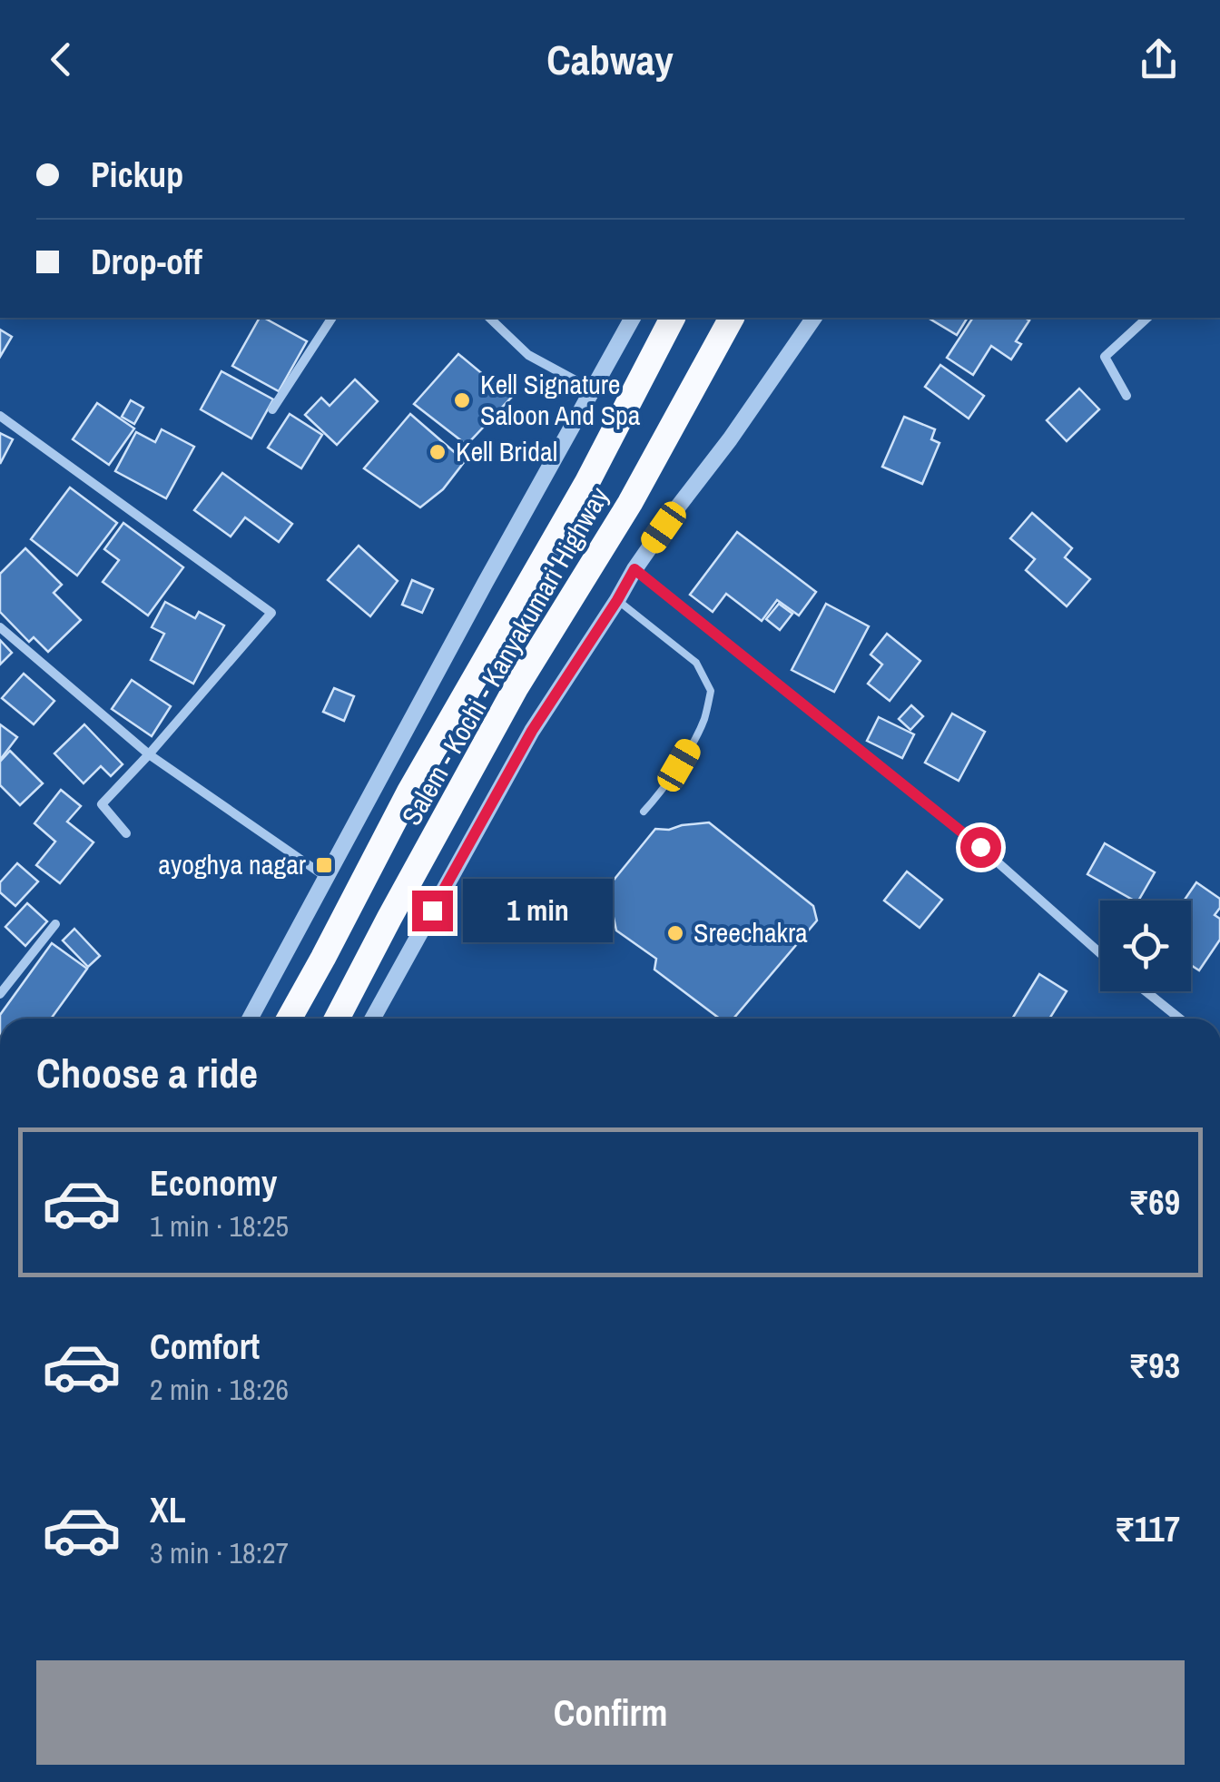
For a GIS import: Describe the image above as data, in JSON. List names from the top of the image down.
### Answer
{
  "streets": {
    "highway": ["Salem - Kochi - Kanyakumari Highway"]
  },
  "places": {
    "other": ["Kell Signature Saloon And Spa", "Kell Bridal", "Sreechakra"],
    "transit": ["ayoghya nagar"]
  },
  "page": {
    "header": "Cabway",
    "banner": ["Pickup", "Drop-off"],
    "bubble": "1 min",
    "heading": "Choose a ride",
    "list": [
      {
        "name": "Economy",
        "note": "1 min · 18:25",
        "value": "₹69"
      },
      {
        "name": "Comfort",
        "note": "2 min · 18:26",
        "value": "₹93"
      },
      {
        "name": "XL",
        "note": "3 min · 18:27",
        "value": "₹117"
      }
    ],
    "buttons": "Confirm"
  }
}
